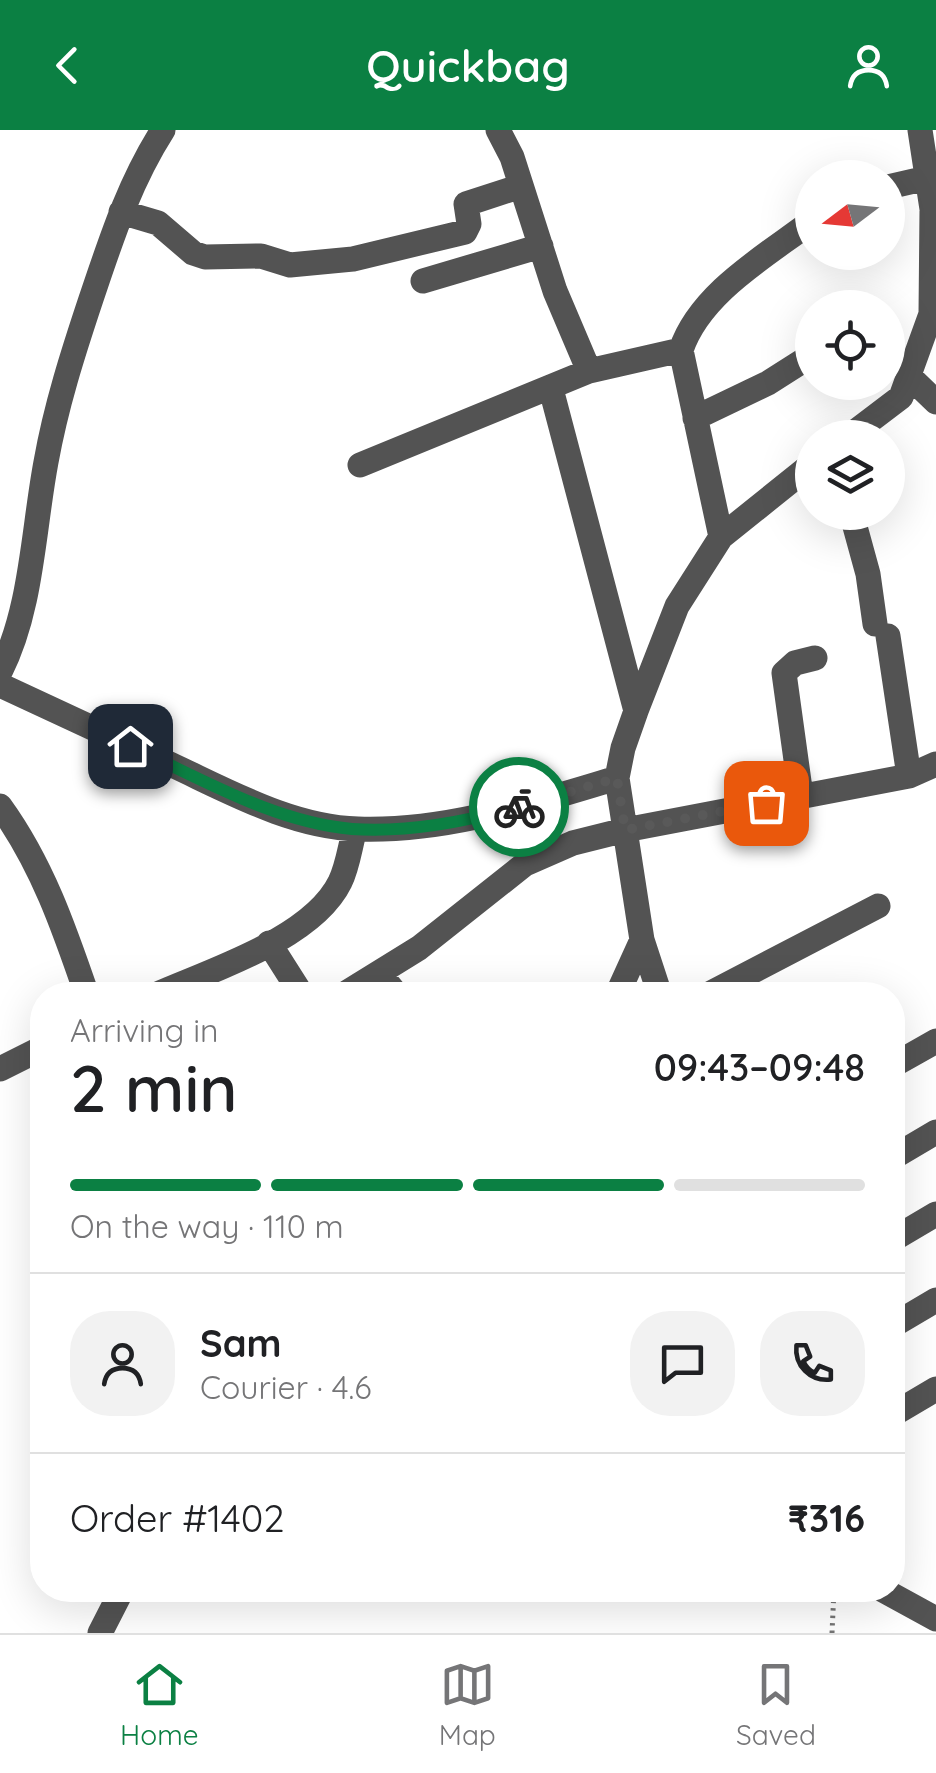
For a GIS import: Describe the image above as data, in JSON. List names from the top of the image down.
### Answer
{
  "north": "left",
  "page": {
    "header": "Quickbag",
    "heading": ["2 min", "Arriving in", "09:43–09:48"],
    "panel": [
      "Sam",
      "Courier · 4.6",
      "Order #1402",
      "₹316"
    ],
    "bar": "On the way · 110 m",
    "tabs": ["Home", "Map", "Saved"]
  }
}
